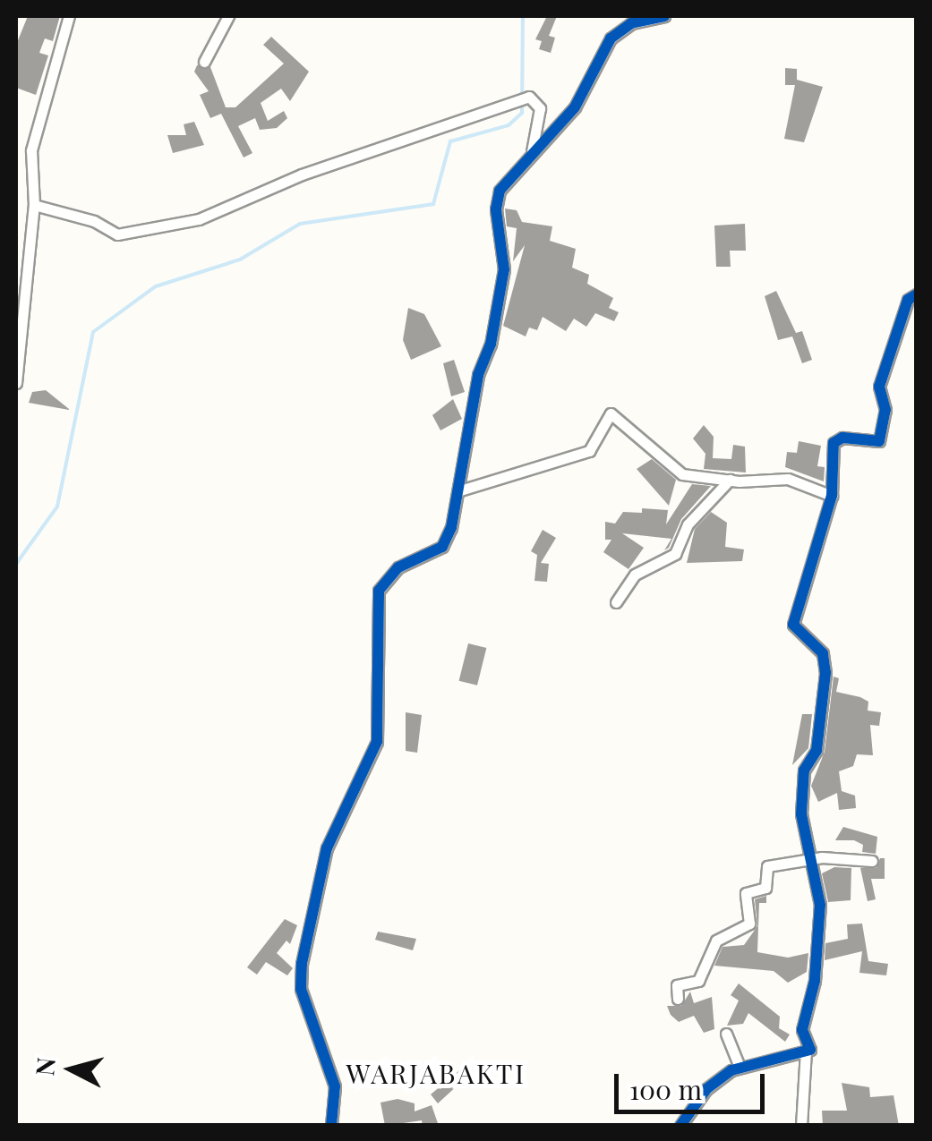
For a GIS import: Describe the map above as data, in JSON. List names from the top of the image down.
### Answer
{
  "districts": ["WARJABAKTI"],
  "scale_bar": "100 m",
  "north": "left"
}
